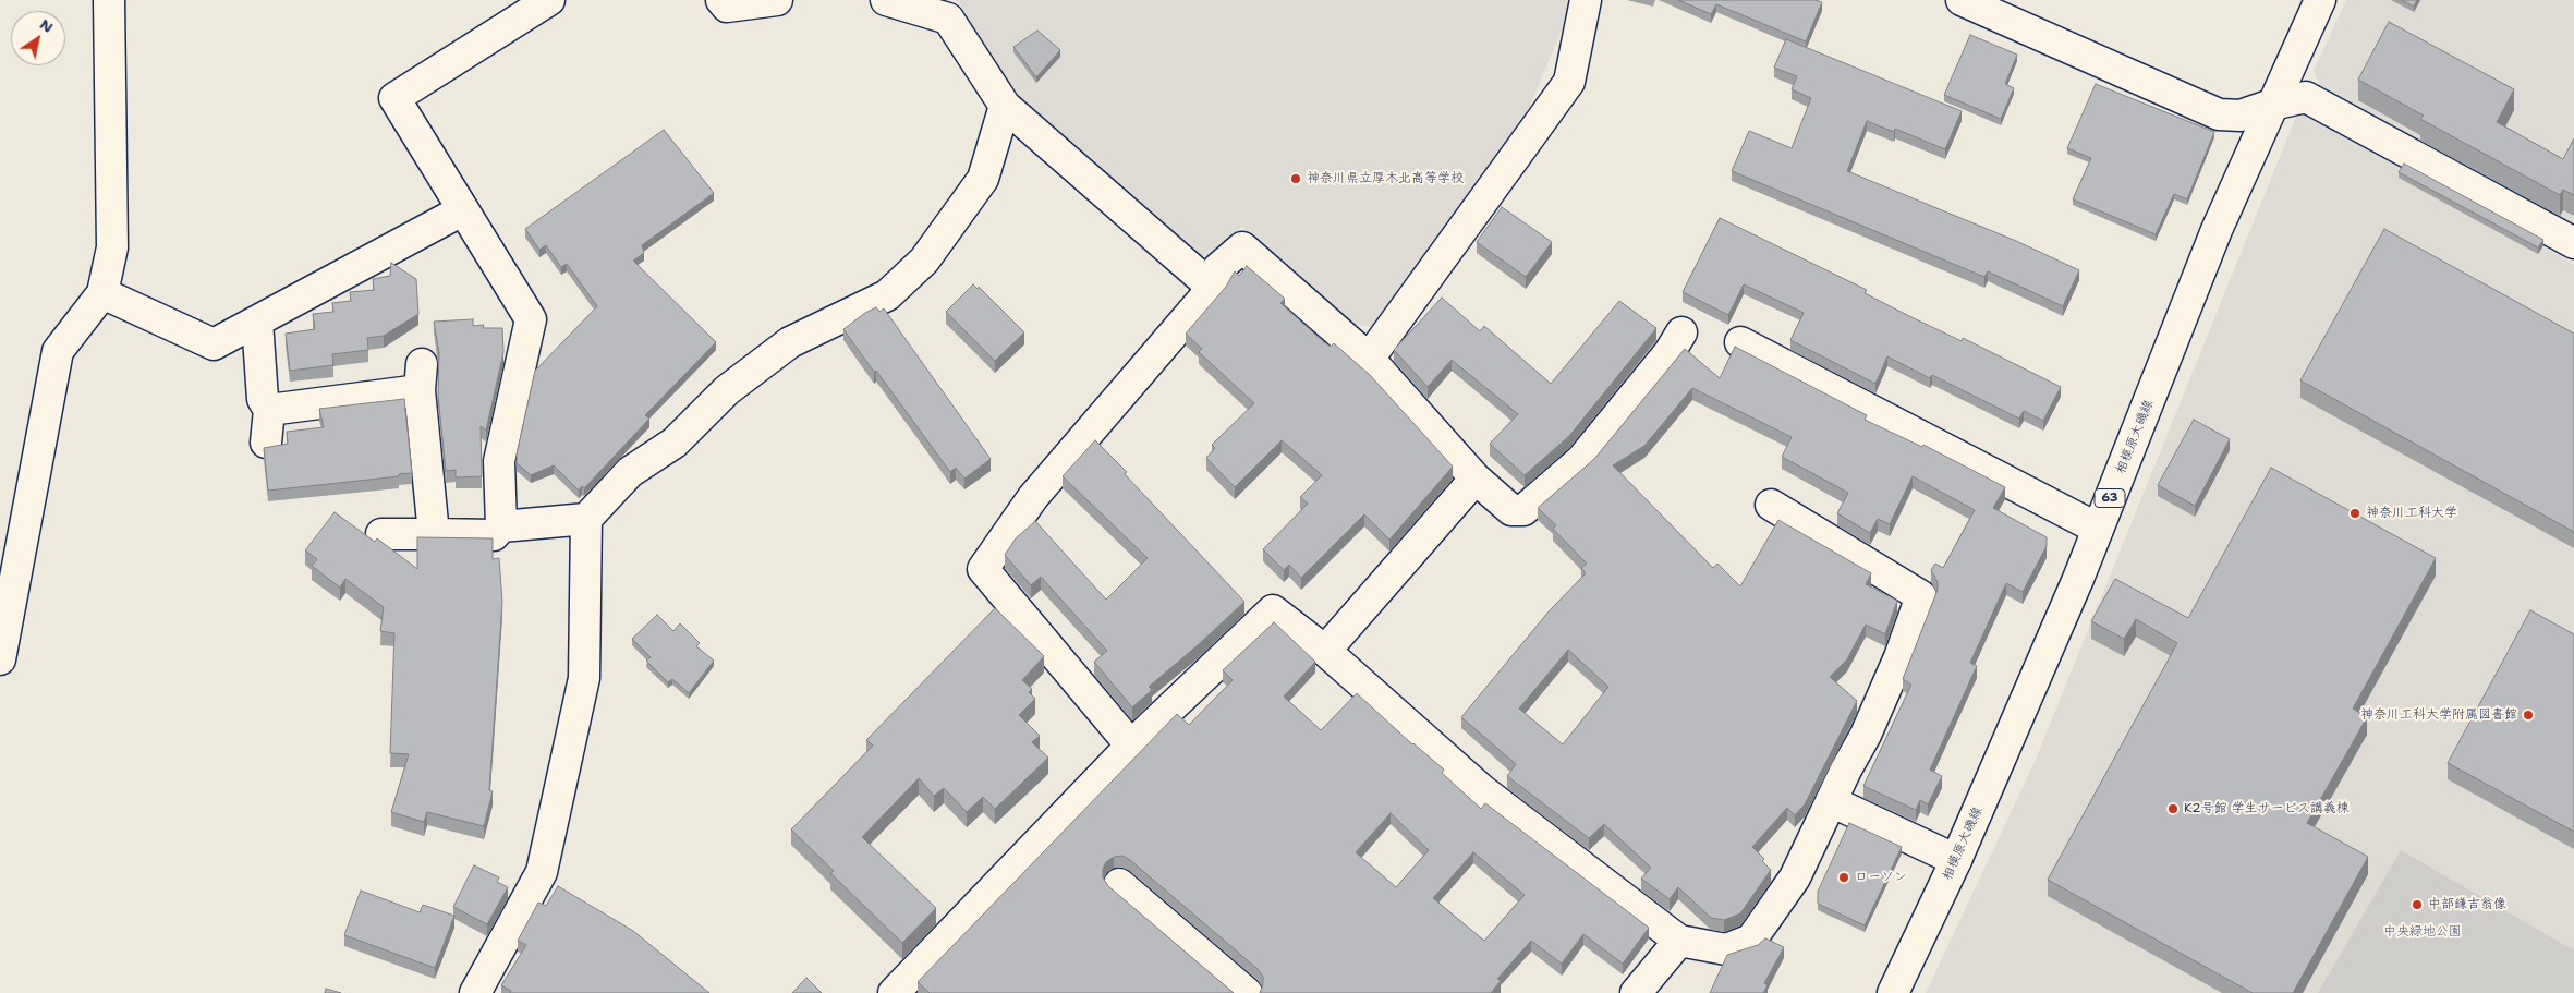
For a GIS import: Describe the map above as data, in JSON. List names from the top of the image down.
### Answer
{
  "streets": {
    "street": ["相模原大磯線", "63"]
  },
  "parks": ["中央緑地公園"],
  "places": [
    "神奈川県立厚木北高等学校",
    "神奈川工科大学",
    "神奈川工科大学附属図書館",
    "K2号館 学生サービス講義棟",
    "ローソン",
    "中部鎌吉翁像"
  ],
  "north": "top right"
}
